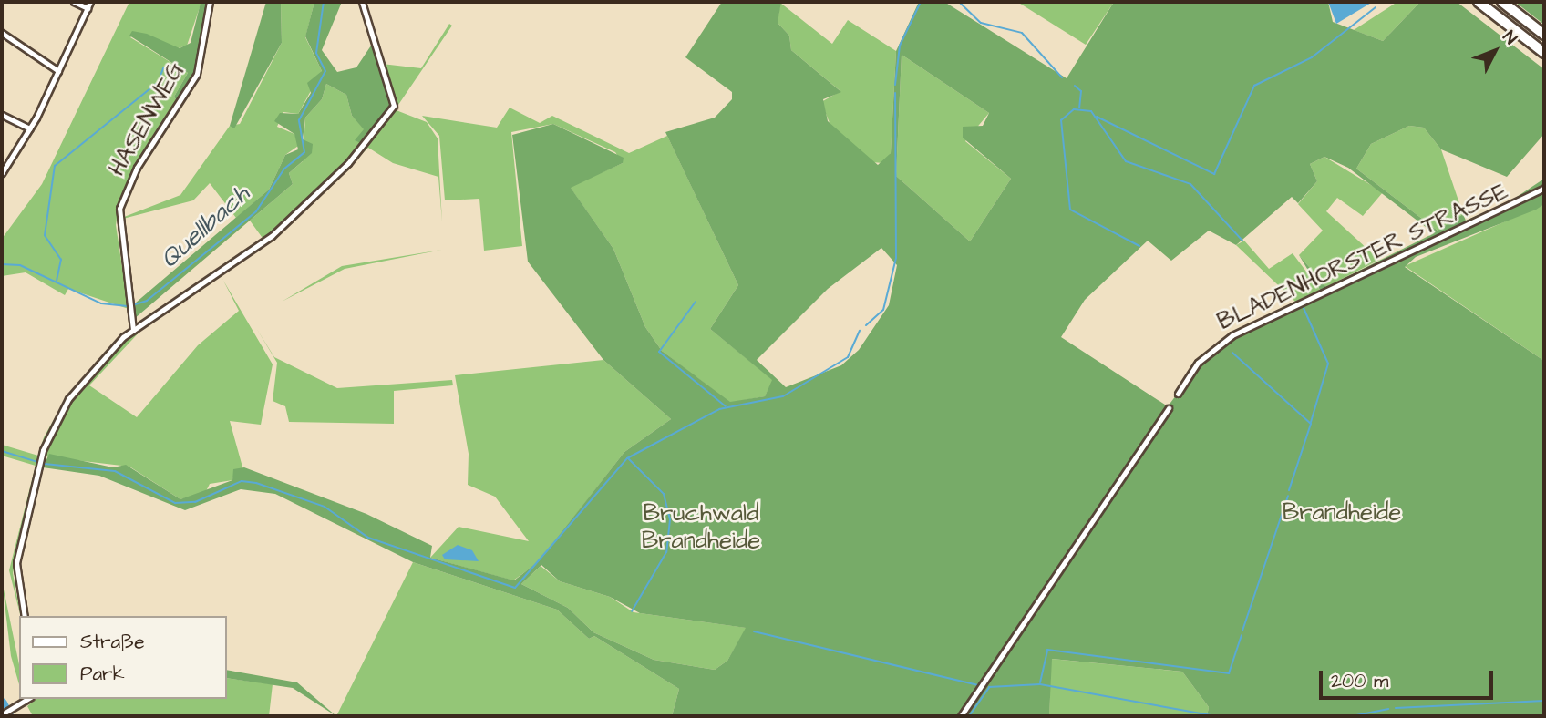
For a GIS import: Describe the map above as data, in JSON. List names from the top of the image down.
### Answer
{
  "streets": {
    "street": ["HASENWEG", "BLADENHORSTER STRASSE"]
  },
  "water": ["Quellbach"],
  "parks": ["Brandheide", "Bruchwald Brandheide"],
  "legend": ["Straße", "Park"],
  "scale_bar": "200 m",
  "north": "top right"
}
